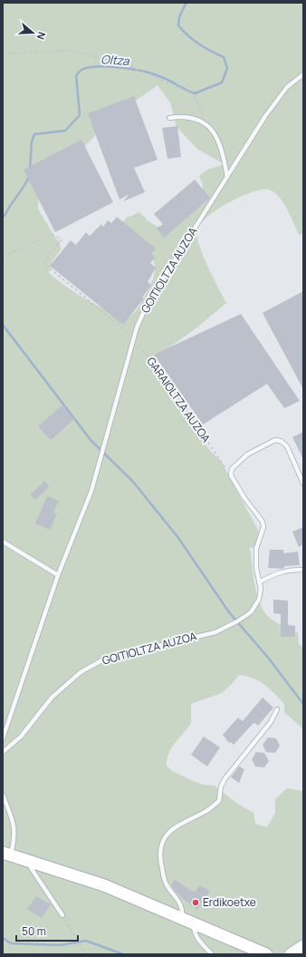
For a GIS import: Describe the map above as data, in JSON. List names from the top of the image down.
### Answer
{
  "streets": {
    "lane": ["GOITIOLTZA AUZOA"],
    "path": ["GARAIOLTZA AUZOA"]
  },
  "crossings": [
    ["GOITIOLTZA AUZOA", "GARAIOLTZA AUZOA"]
  ],
  "water": ["Oltza"],
  "places": ["Erdikoetxe"],
  "scale_bar": "50 m",
  "north": "right"
}
